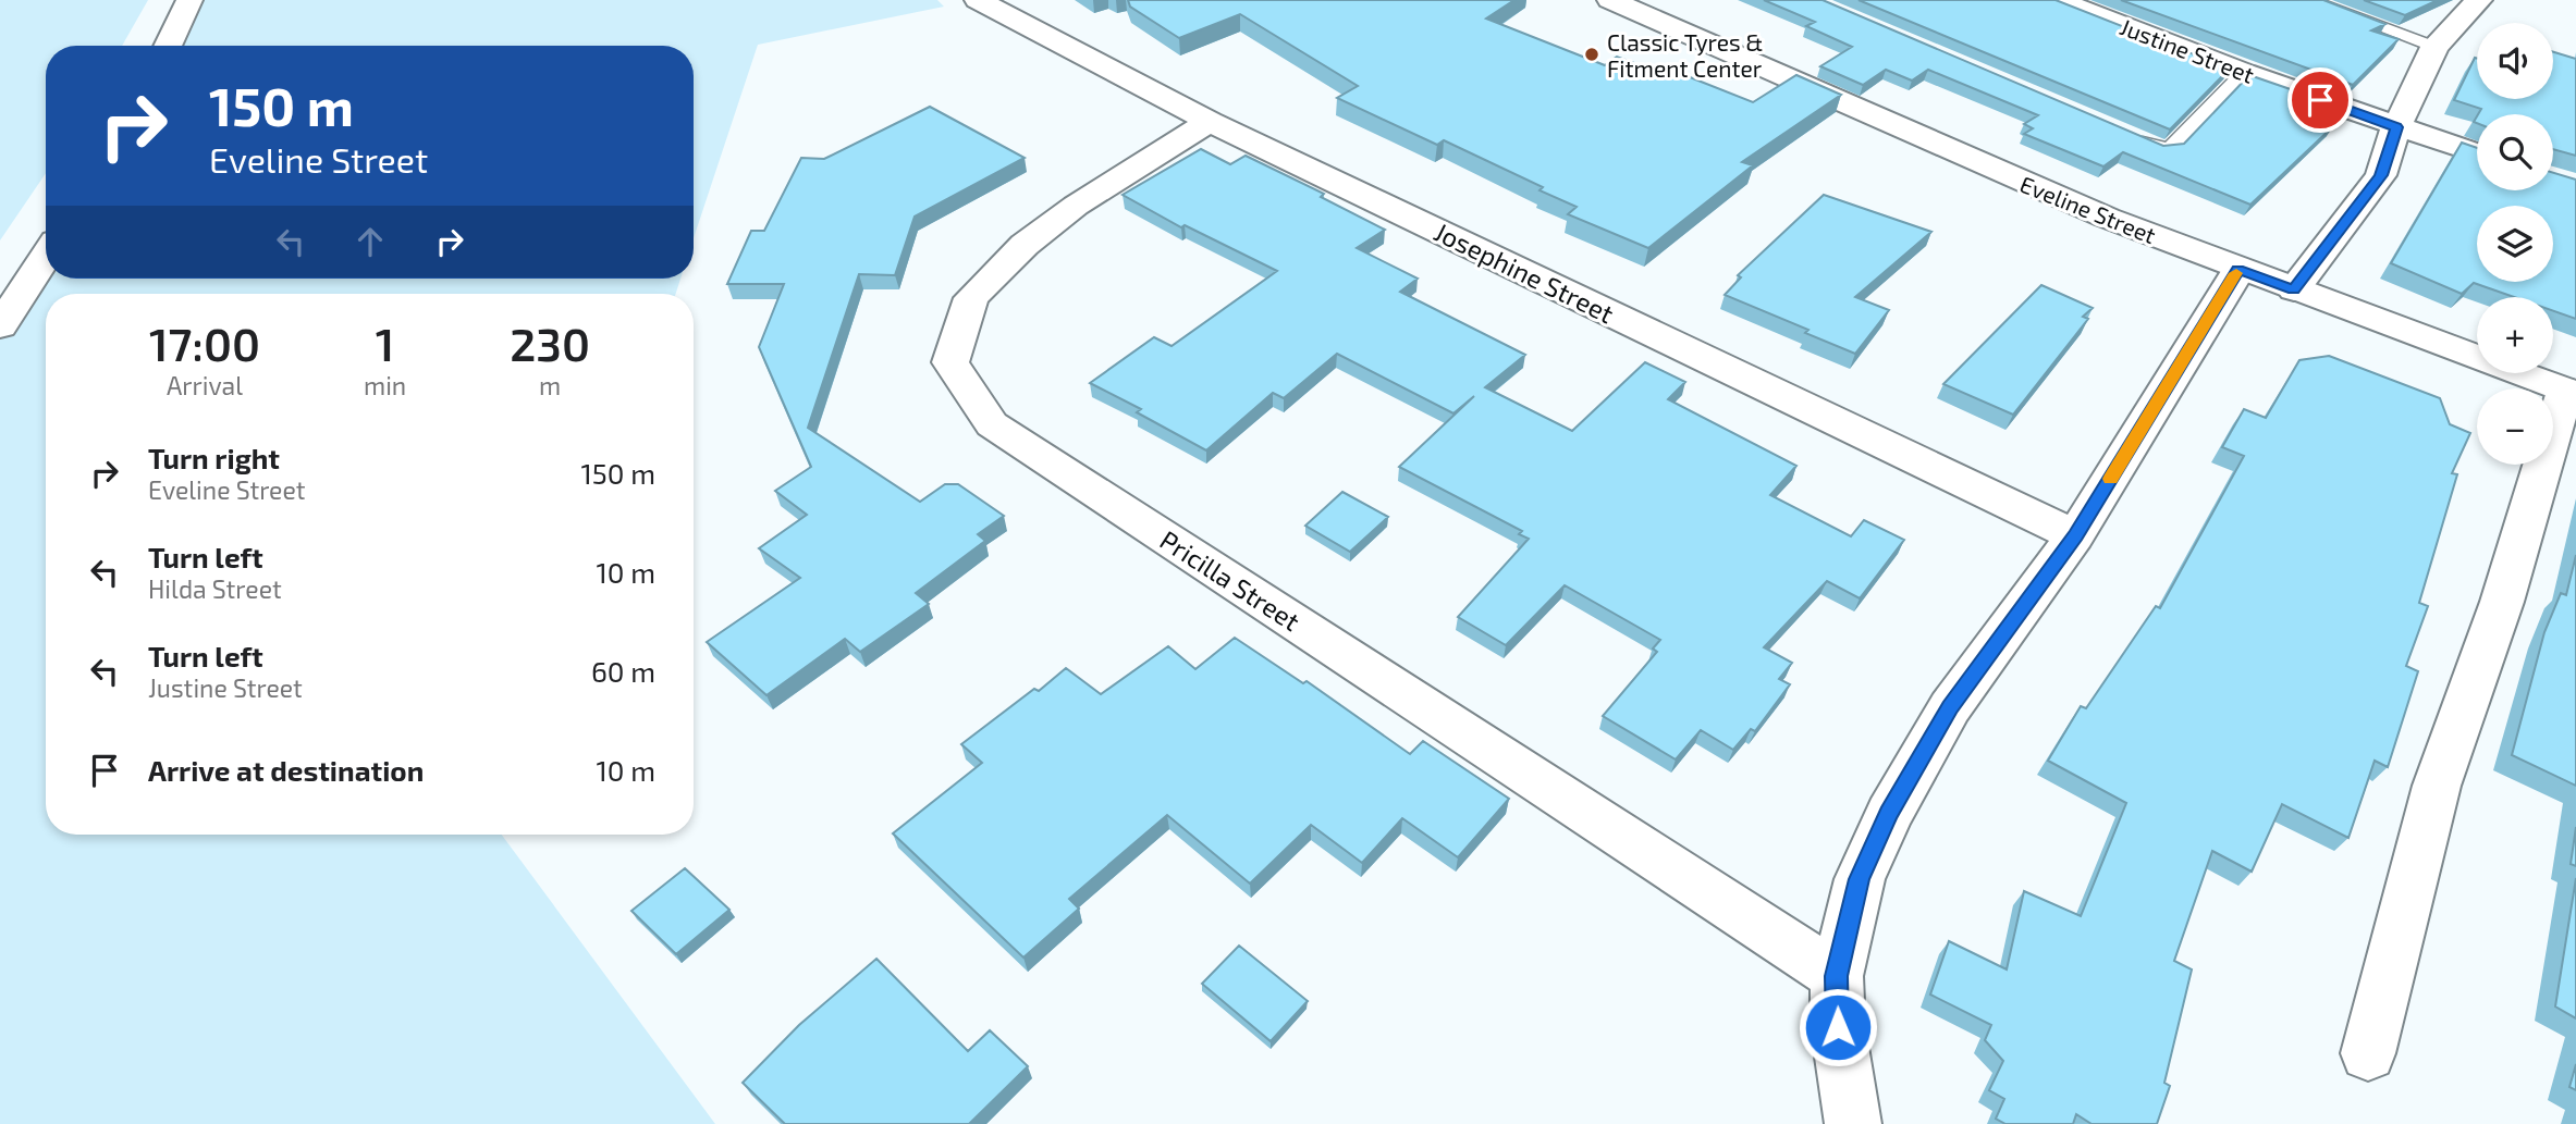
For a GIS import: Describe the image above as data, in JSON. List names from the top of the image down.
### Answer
{
  "streets": {
    "street": [
      "Justine Street",
      "Eveline Street",
      "Josephine Street",
      "Pricilla Street"
    ]
  },
  "crossings": [
    ["Josephine Street", "Pricilla Street"]
  ],
  "places": ["Classic Tyres & Fitment Center"],
  "page": {
    "map_buttons": ["+", "−"],
    "turn": ["150 m", "Eveline Street"],
    "eta": [
      "17:00",
      "Arrival",
      "1",
      "min",
      "230",
      "m"
    ],
    "list": [
      {
        "name": "Turn right",
        "note": "Eveline Street",
        "value": "150 m"
      },
      {
        "name": "Turn left",
        "note": "Hilda Street",
        "value": "10 m"
      },
      {
        "name": "Turn left",
        "note": "Justine Street",
        "value": "60 m"
      },
      {
        "name": "Arrive at destination",
        "value": "10 m"
      }
    ]
  }
}
